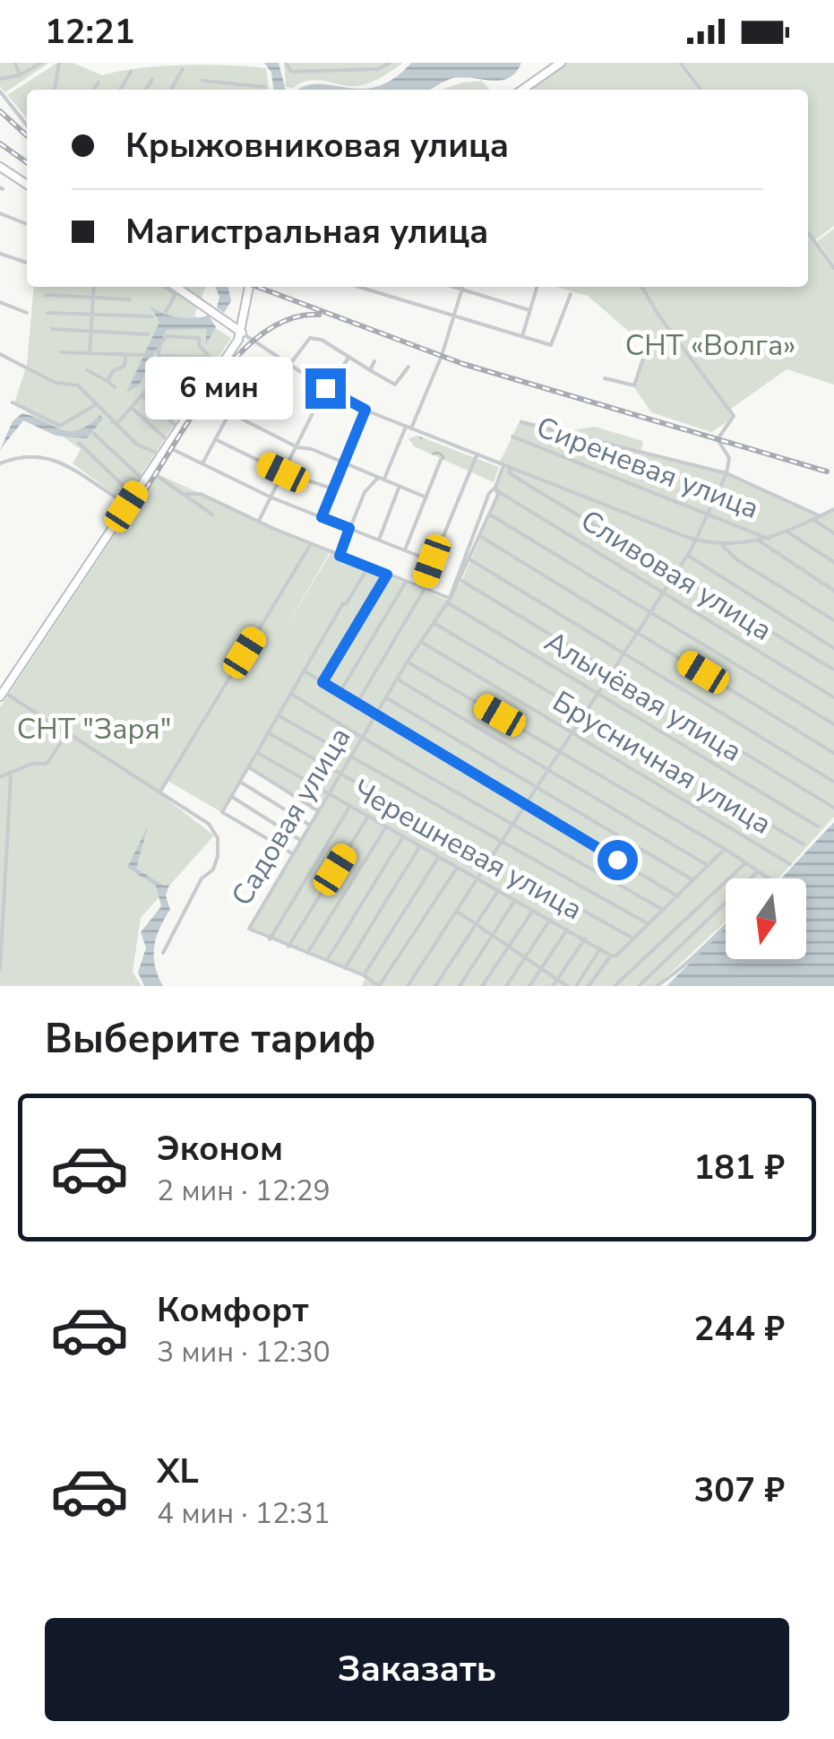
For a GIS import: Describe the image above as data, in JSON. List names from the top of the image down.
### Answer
{
  "streets": {
    "street": [
      "Сиреневая улица",
      "Сливовая улица",
      "Алычёвая улица",
      "Брусничная улица",
      "Садовая улица",
      "Черешневая улица"
    ]
  },
  "crossings": [
    ["Алычёвая улица", "Садовая улица"],
    ["Брусничная улица", "Садовая улица"],
    ["Садовая улица", "Черешневая улица"]
  ],
  "parks": ["СНТ «Волга»", "СНТ \"Заря\""],
  "north": "bottom",
  "page": {
    "status": "12:21",
    "banner": ["Крыжовниковая улица", "Магистральная улица"],
    "bubble": "6 мин",
    "heading": "Выберите тариф",
    "list": [
      {
        "name": "Эконом",
        "note": "2 мин · 12:29",
        "value": "181 ₽"
      },
      {
        "name": "Комфорт",
        "note": "3 мин · 12:30",
        "value": "244 ₽"
      },
      {
        "name": "XL",
        "note": "4 мин · 12:31",
        "value": "307 ₽"
      }
    ],
    "buttons": "Заказать"
  }
}
